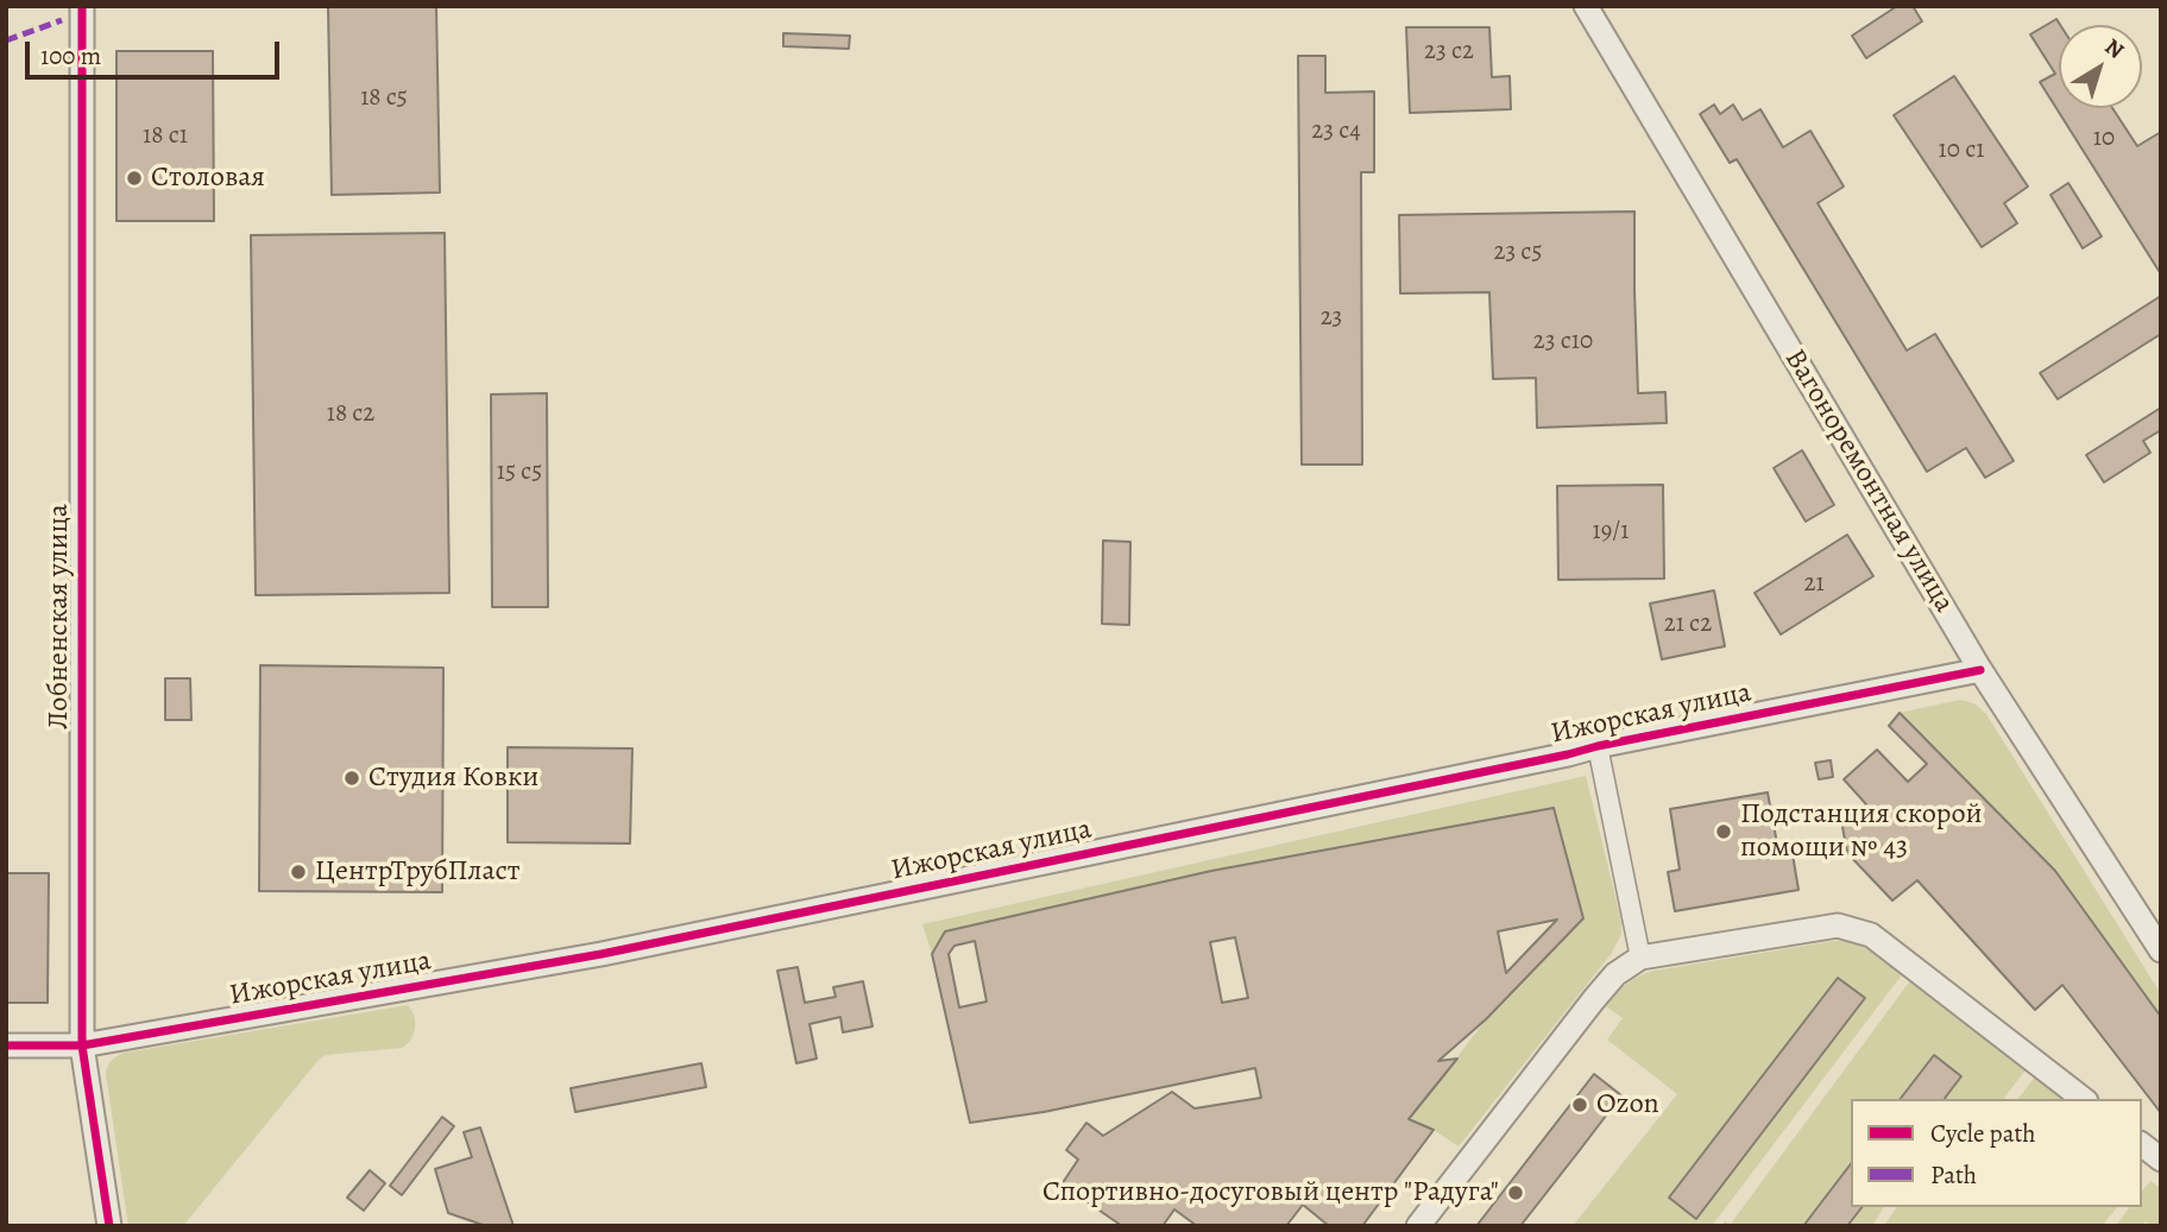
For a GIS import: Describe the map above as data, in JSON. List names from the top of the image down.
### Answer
{
  "streets": {
    "street": ["Вагоноремонтная улица", "Лобненская улица", "Ижорская улица"]
  },
  "crossings": [
    ["Вагоноремонтная улица", "Ижорская улица"],
    ["Лобненская улица", "Ижорская улица"]
  ],
  "places": [
    "Столовая",
    "Студия Ковки",
    "Подстанция скорой помощи № 43",
    "ЦентрТрубПласт",
    "Ozon",
    "Спортивно-досуговый центр \"Радуга\""
  ],
  "house_numbers": [
    "23 с2",
    "18 с5",
    "23 с4",
    "18 с1",
    "10",
    "10 с1",
    "23 с5",
    "23",
    "23 с10",
    "18 с2",
    "15 с5",
    "19/1",
    "21",
    "21 с2"
  ],
  "legend": ["Cycle path", "Path"],
  "scale_bar": "100 m",
  "north": "top right"
}
